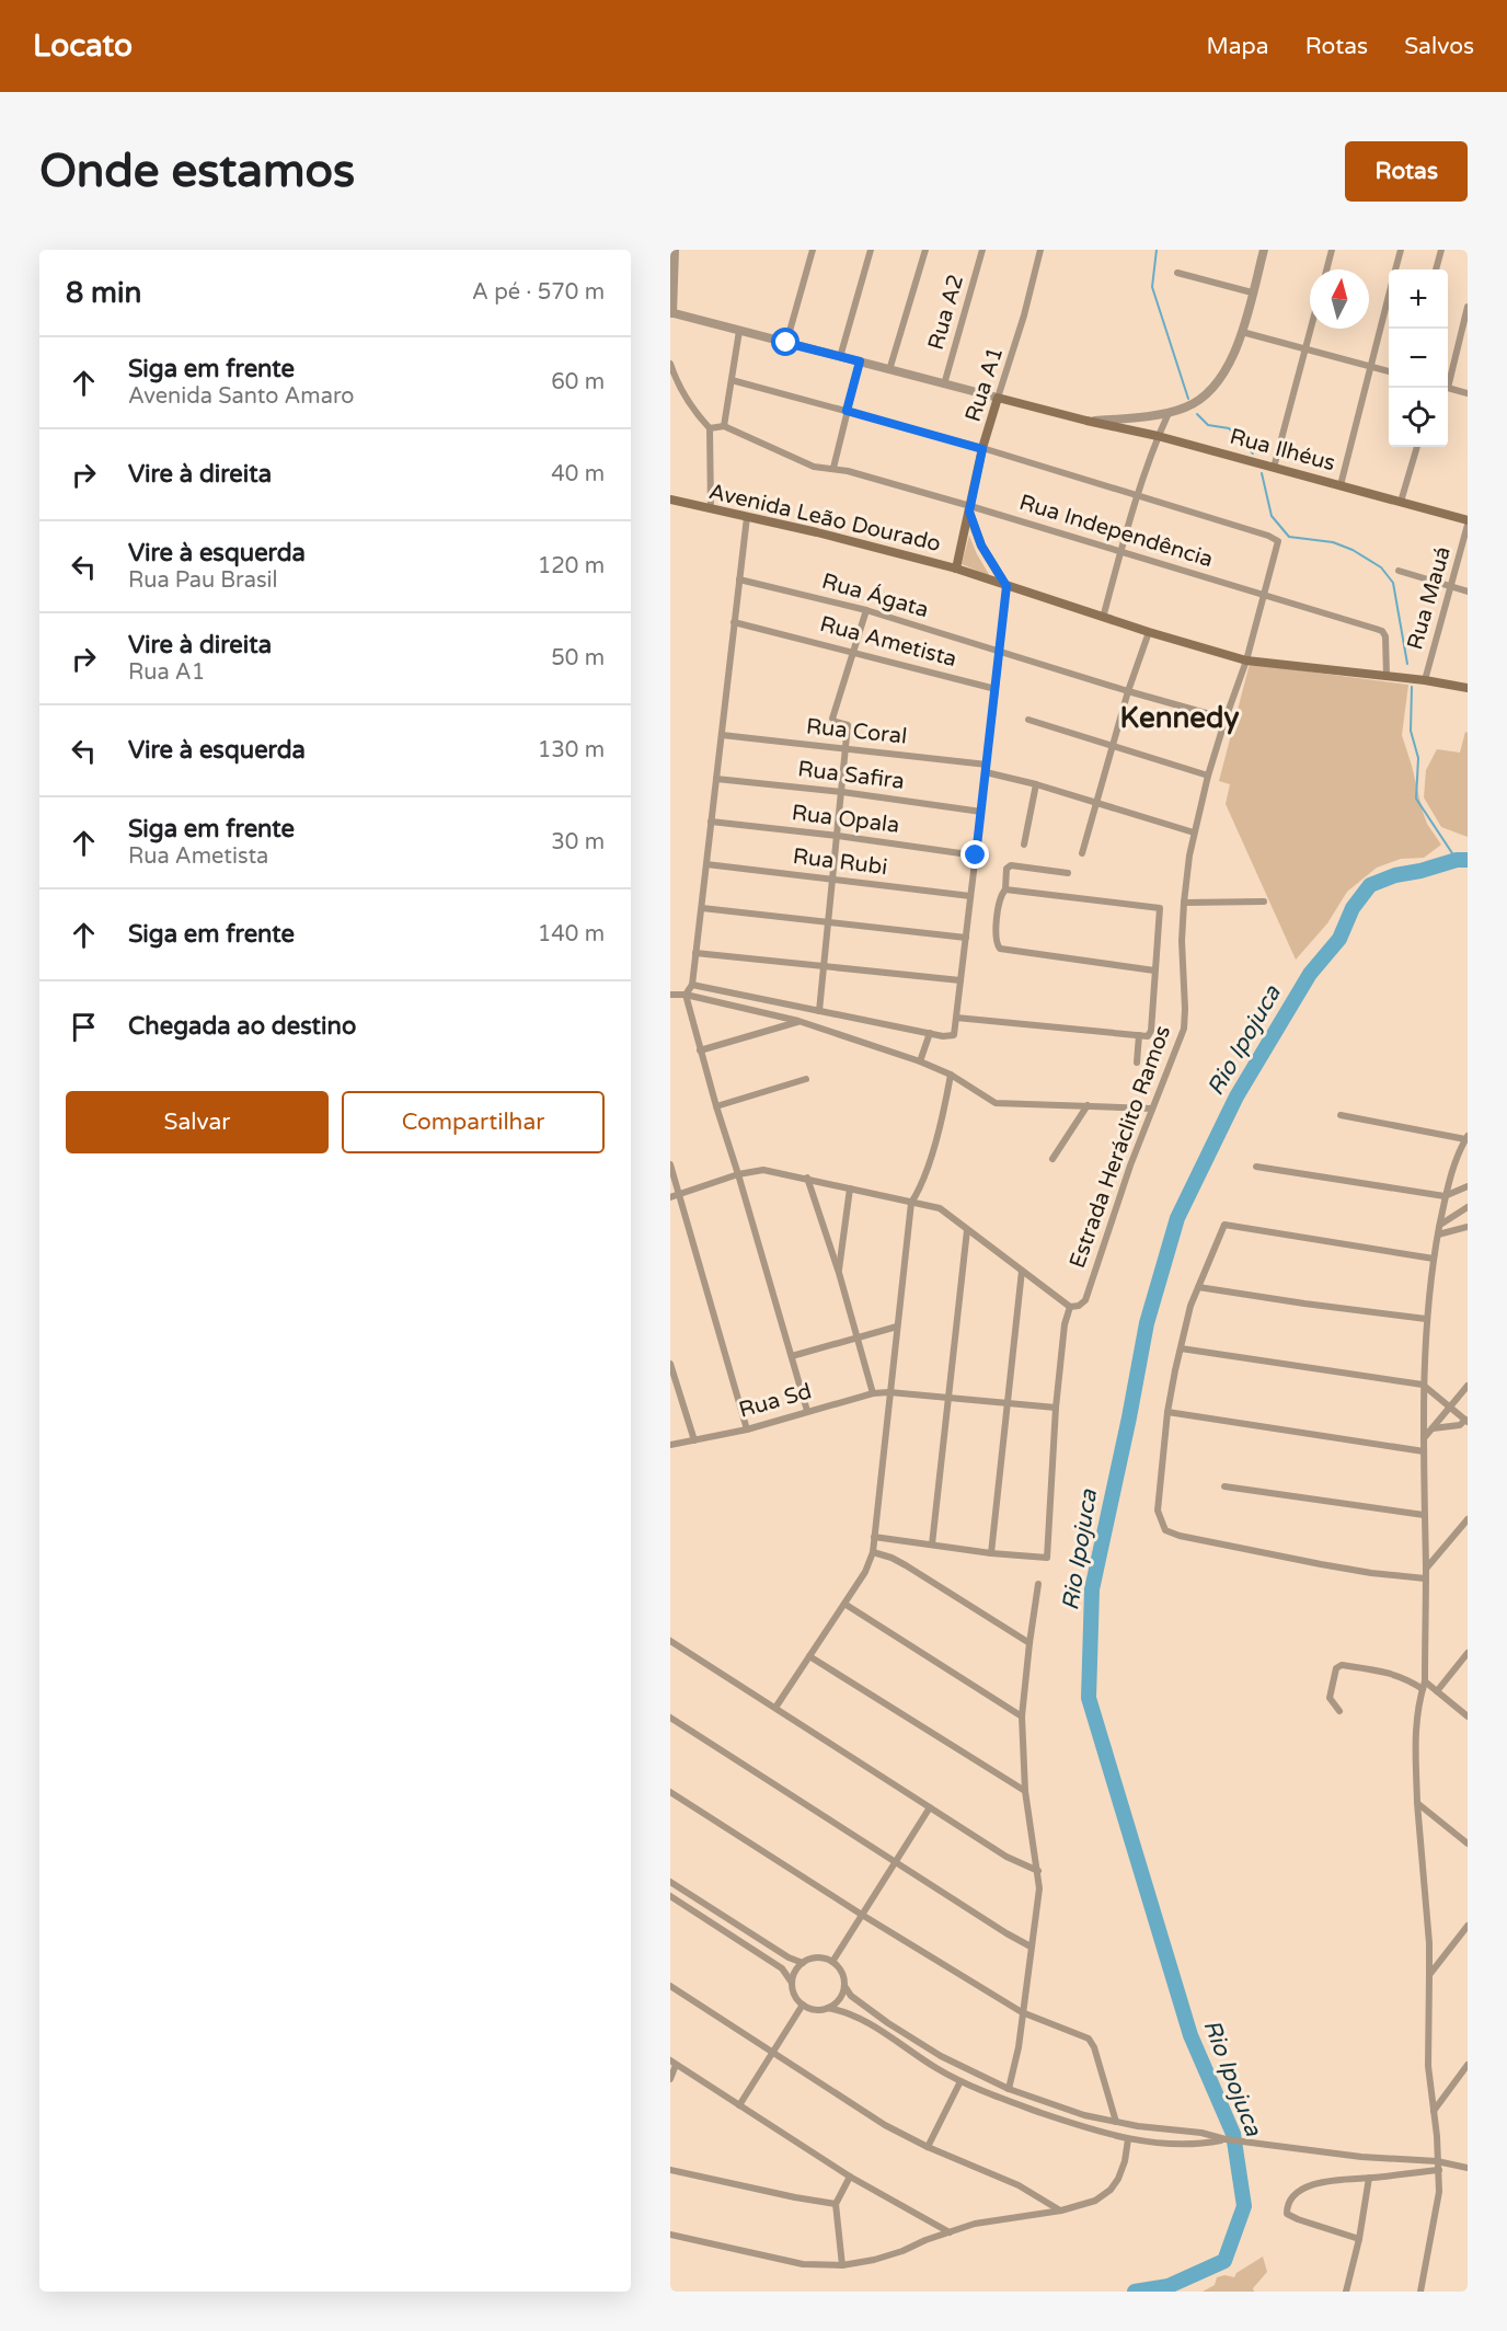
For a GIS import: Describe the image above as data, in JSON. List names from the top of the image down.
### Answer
{
  "streets": {
    "main road": ["Rua A1", "Rua Ilhéus", "Avenida Leão Dourado"],
    "street": [
      "Rua A2",
      "Rua Independência",
      "Rua Ágata",
      "Rua Mauá",
      "Rua Ametista",
      "Rua Coral",
      "Rua Safira",
      "Rua Opala",
      "Rua Rubi",
      "Estrada Heráclito Ramos",
      "Rua Sd"
    ]
  },
  "crossings": [
    ["Rua A1", "Rua Ilhéus"],
    ["Rua A1", "Avenida Leão Dourado"],
    ["Rua A1", "Rua Independência"],
    ["Rua Ilhéus", "Rua Mauá"],
    ["Avenida Leão Dourado", "Rua Independência"],
    ["Avenida Leão Dourado", "Rua Mauá"],
    ["Avenida Leão Dourado", "Estrada Heráclito Ramos"],
    ["Rua Independência", "Estrada Heráclito Ramos"],
    ["Rua Ágata", "Estrada Heráclito Ramos"],
    ["Rua Coral", "Estrada Heráclito Ramos"]
  ],
  "districts": ["Kennedy"],
  "water": ["Rio Ipojuca"],
  "north": "top",
  "page": {
    "header": "Locato",
    "nav": ["Mapa", "Rotas", "Salvos"],
    "buttons": [
      "Rotas",
      ["Salvar", "Compartilhar"]
    ],
    "title": "Onde estamos",
    "heading": ["8 min", "A pé · 570 m"],
    "map_buttons": ["+", "−"],
    "list": [
      ["Siga em frente", "Avenida Santo Amaro", "60 m"],
      ["Vire à direita", "40 m"],
      ["Vire à esquerda", "Rua Pau Brasil", "120 m"],
      ["Vire à direita", "Rua A1", "50 m"],
      ["Vire à esquerda", "130 m"],
      ["Siga em frente", "Rua Ametista", "30 m"],
      ["Siga em frente", "140 m"],
      "Chegada ao destino"
    ]
  }
}
